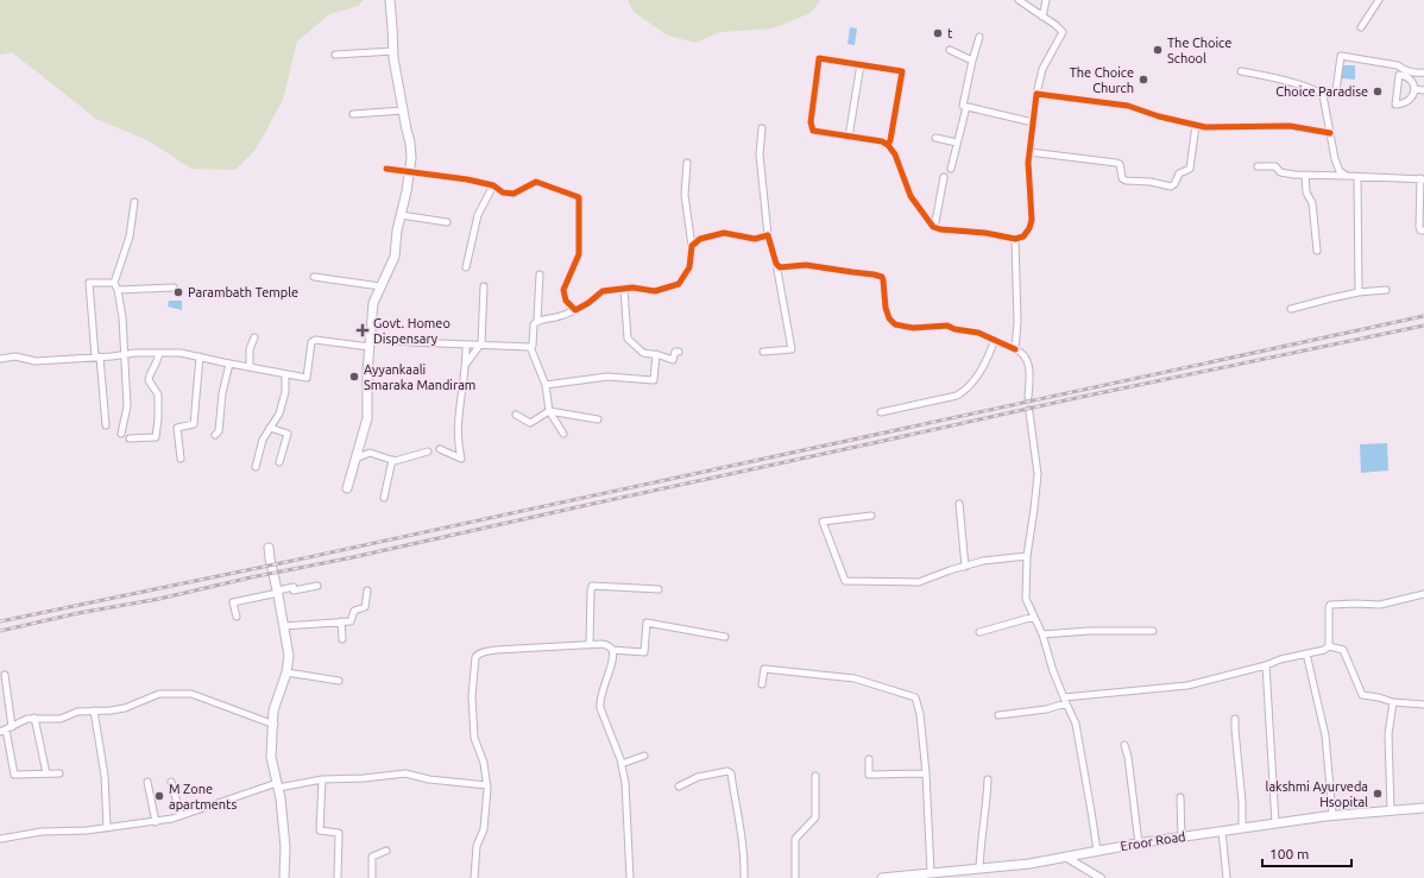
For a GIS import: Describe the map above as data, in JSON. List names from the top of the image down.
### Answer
{
  "streets": {
    "main road": ["Eroor Road"]
  },
  "places": {
    "other": [
      "t",
      "The Choice School",
      "The Choice Church",
      "Choice Paradise",
      "Parambath Temple",
      "Ayyankaali Smaraka Mandiram",
      "lakshmi Ayurveda Hsopital",
      "M Zone apartments"
    ],
    "health": ["Govt. Homeo Dispensary"]
  },
  "scale_bar": "100 m"
}
